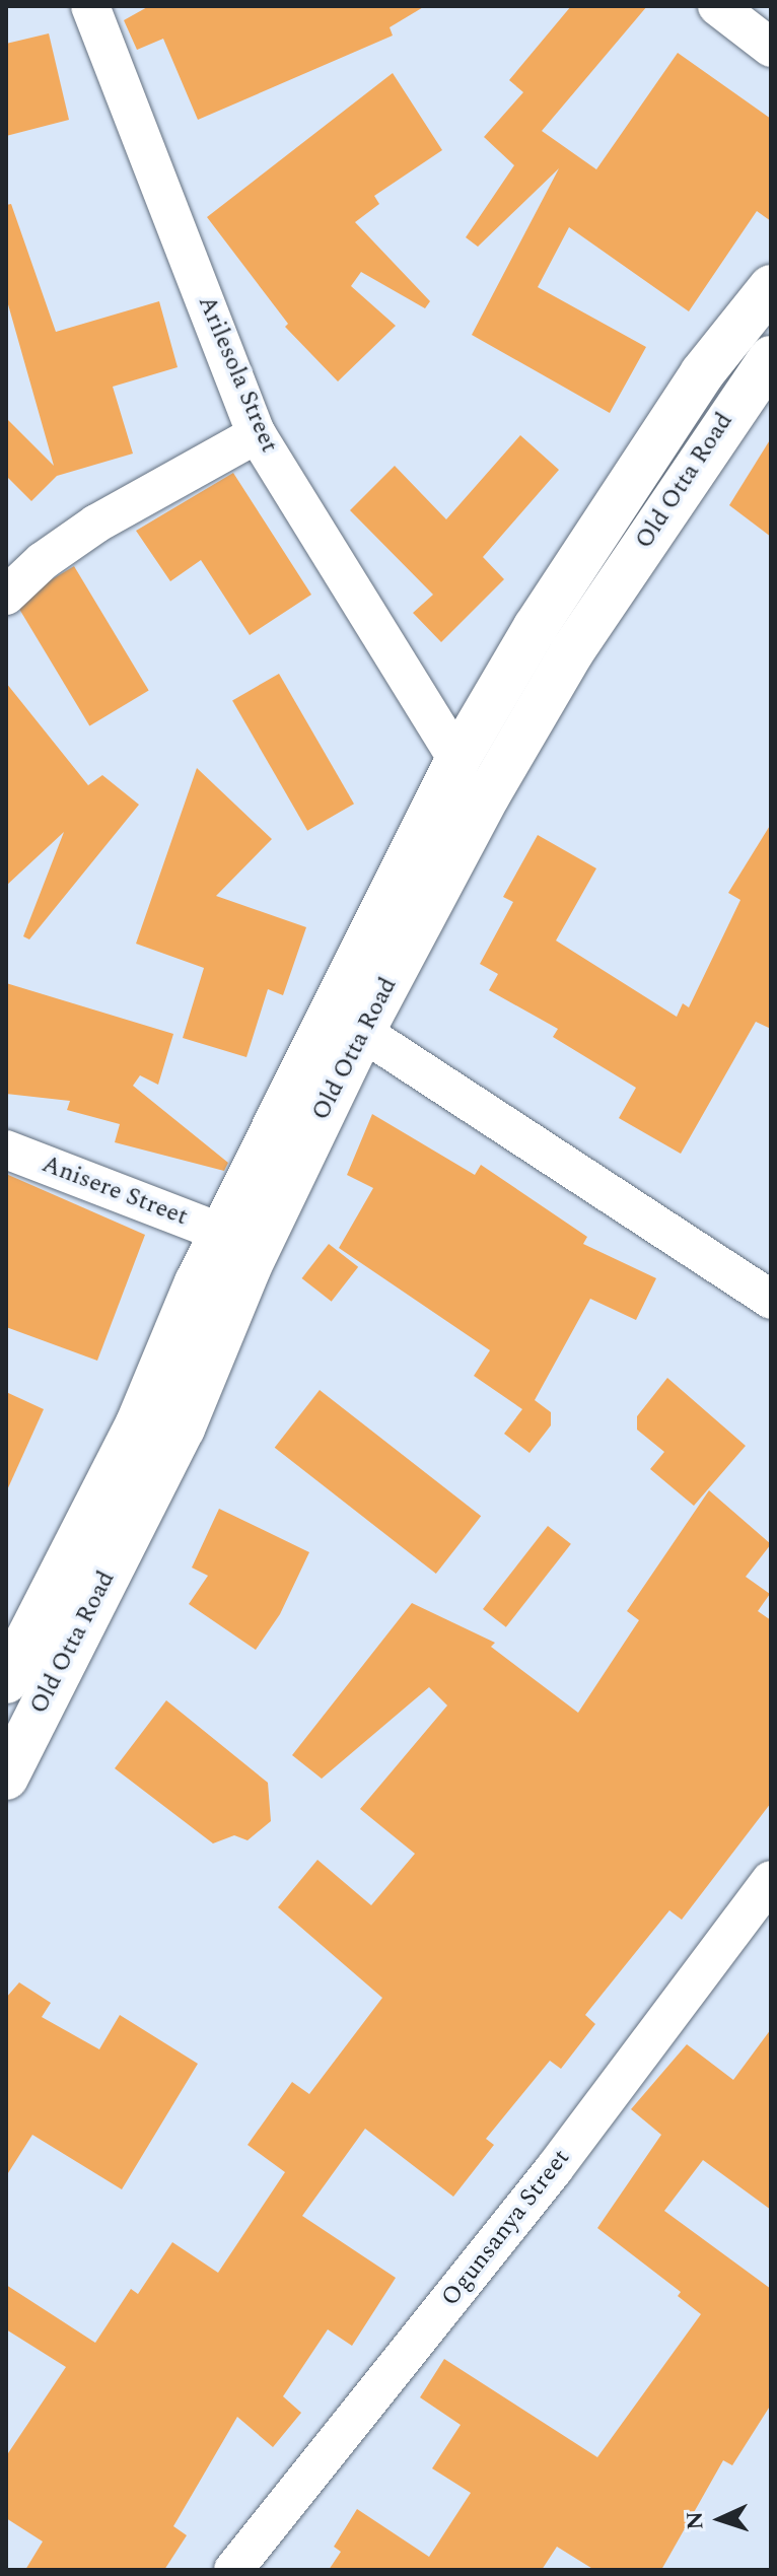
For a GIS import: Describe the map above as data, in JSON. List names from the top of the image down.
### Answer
{
  "streets": {
    "street": [
      "Arilesola Street",
      "Old Otta Road",
      "Anisere Street",
      "Ogunsanya Street"
    ]
  },
  "crossings": [
    ["Arilesola Street", "Old Otta Road"],
    ["Old Otta Road", "Anisere Street"]
  ],
  "north": "left"
}
